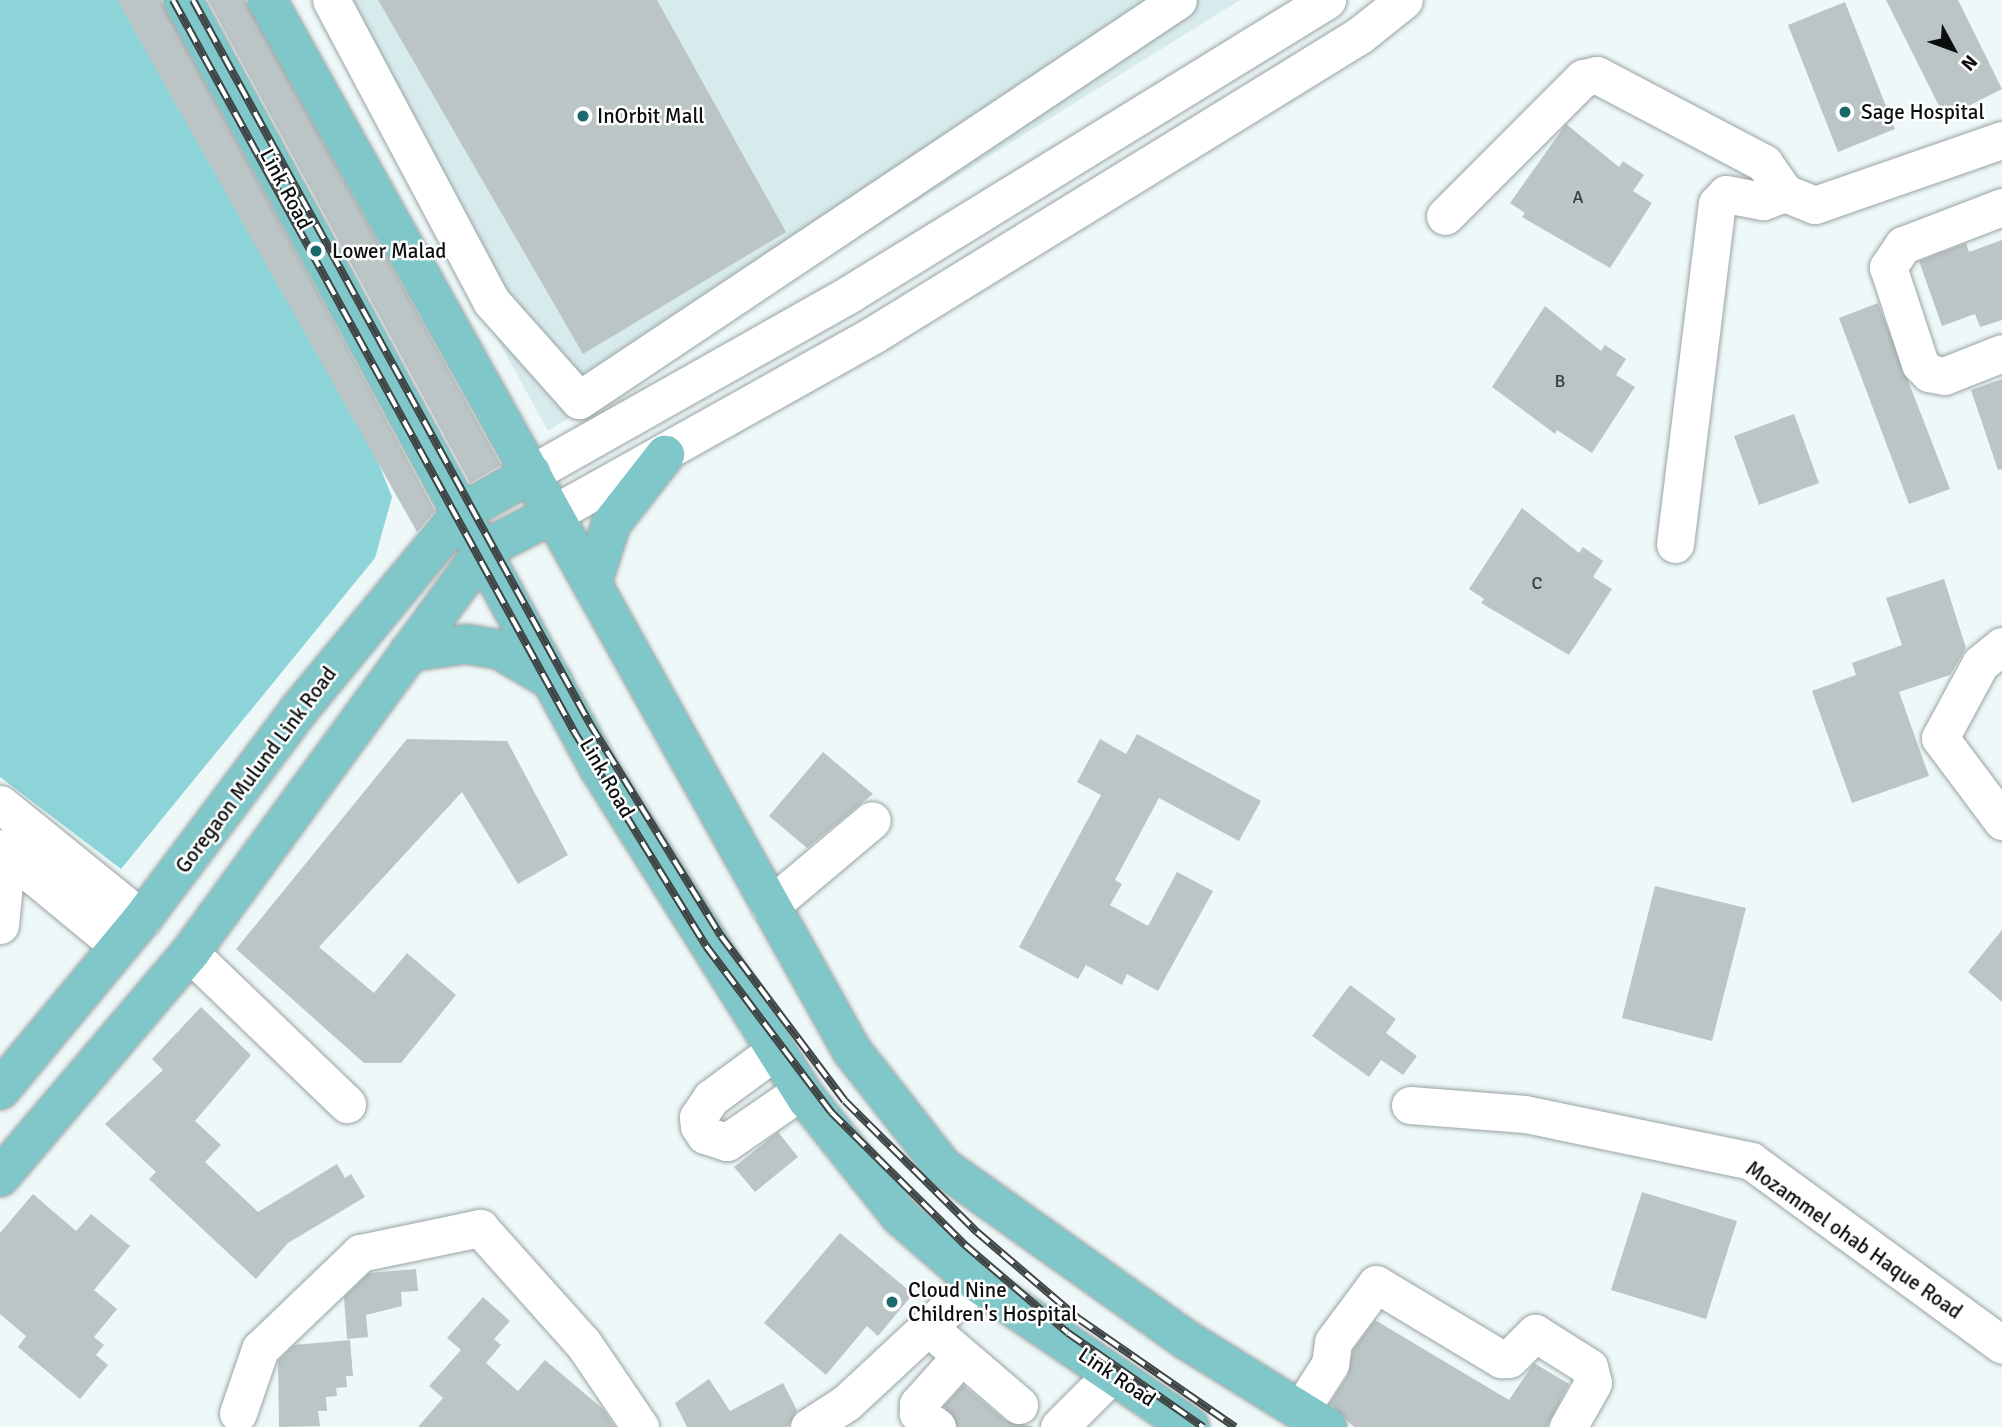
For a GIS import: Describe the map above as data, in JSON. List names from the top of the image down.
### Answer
{
  "streets": {
    "main road": ["Link Road", "Goregaon Mulund Link Road"],
    "street": ["Mozammel ohab Haque Road"]
  },
  "crossings": [
    ["Link Road", "Goregaon Mulund Link Road"]
  ],
  "places": [
    "Sage Hospital",
    "InOrbit Mall",
    "Lower Malad",
    "Cloud Nine Children's Hospital"
  ],
  "house_numbers": ["A", "B", "C"],
  "north": "bottom right"
}
